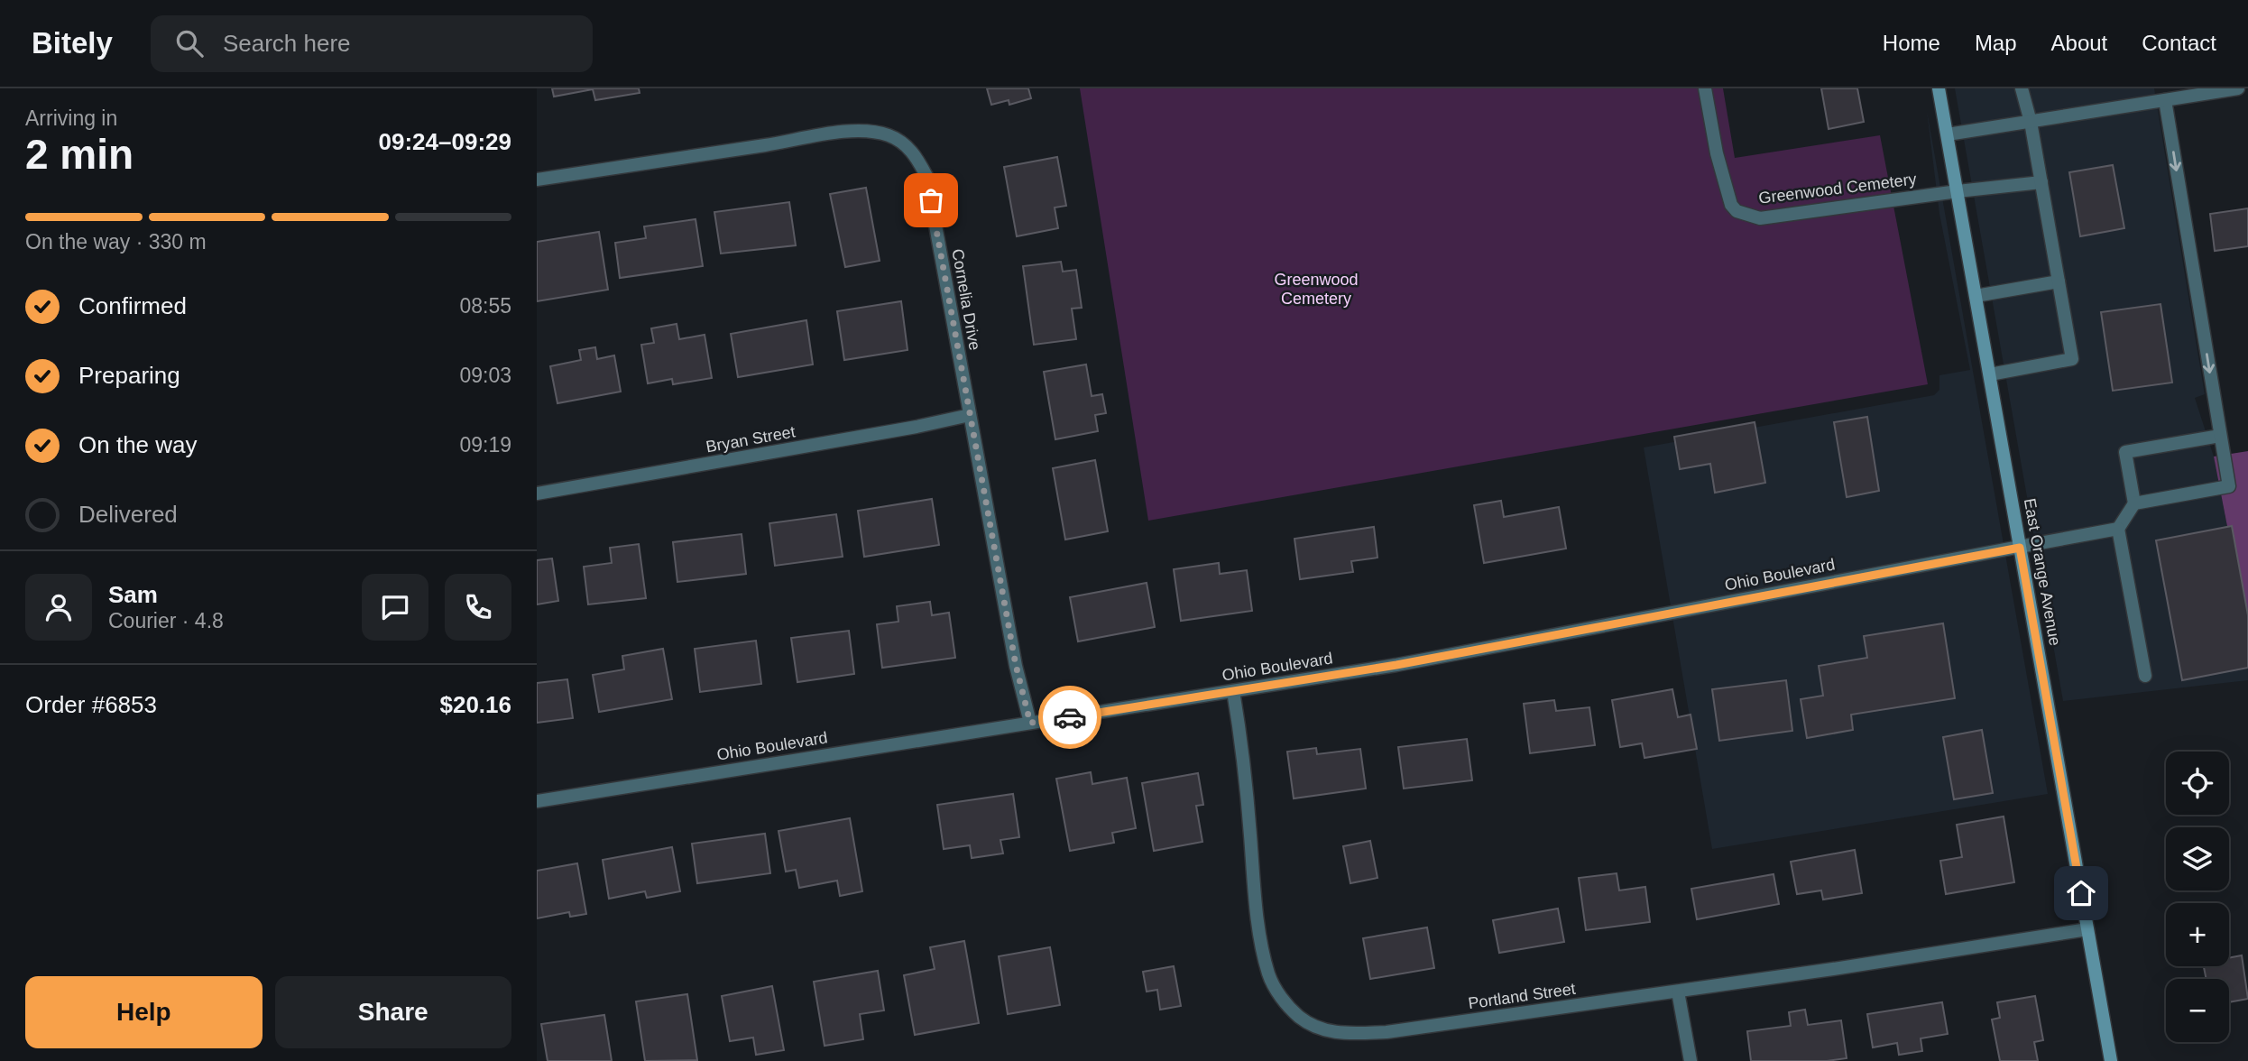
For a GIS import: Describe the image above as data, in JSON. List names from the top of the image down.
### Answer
{
  "streets": {
    "main road": ["East Orange Avenue"],
    "street": [
      "Greenwood Cemetery",
      "Cornelia Drive",
      "Bryan Street",
      "Ohio Boulevard",
      "Portland Street"
    ]
  },
  "crossings": [
    ["Greenwood Cemetery", "East Orange Avenue"],
    ["Cornelia Drive", "Bryan Street"],
    ["Cornelia Drive", "Ohio Boulevard"],
    ["East Orange Avenue", "Ohio Boulevard"],
    ["East Orange Avenue", "Portland Street"],
    ["Ohio Boulevard", "Portland Street"]
  ],
  "parks": ["Greenwood Cemetery"],
  "page": {
    "header": "Bitely",
    "search": "Search here",
    "nav": [
      "Home",
      "Map",
      "About",
      "Contact"
    ],
    "heading": ["2 min", "Arriving in", "09:24–09:29"],
    "panel": [
      "Sam",
      "Courier · 4.8",
      "Order #6853",
      "$20.16"
    ],
    "bar": "On the way · 330 m",
    "list": [
      ["Confirmed", "08:55"],
      ["Preparing", "09:03"],
      ["On the way", "09:19"],
      "Delivered"
    ],
    "map_buttons": ["+", "−"],
    "buttons": ["Help", "Share"]
  }
}
